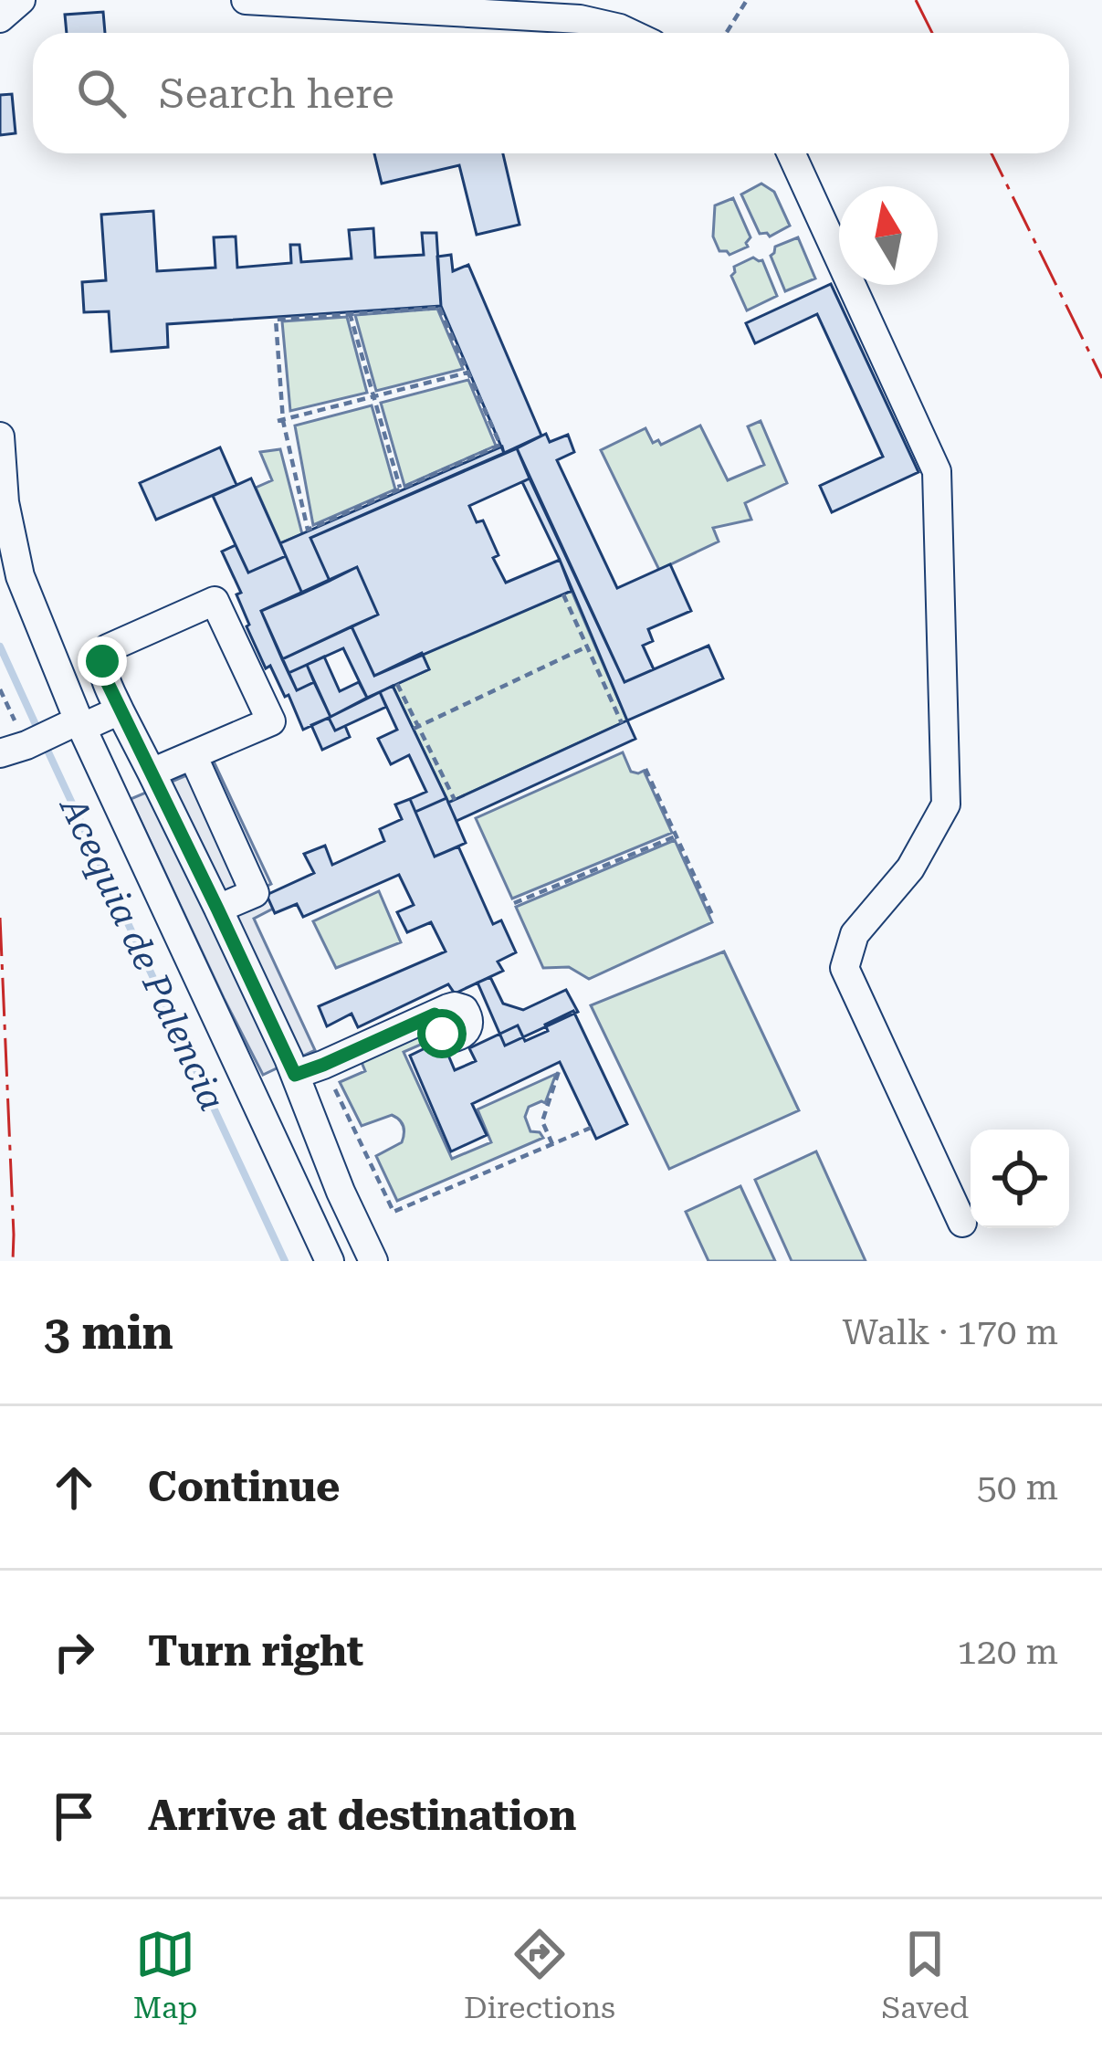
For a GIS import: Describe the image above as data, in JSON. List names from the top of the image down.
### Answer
{
  "water": ["Acequia de Palencia"],
  "north": "top",
  "page": {
    "search": "Search here",
    "heading": ["3 min", "Walk · 170 m"],
    "list": [
      ["Continue", "50 m"],
      ["Turn right", "120 m"],
      "Arrive at destination"
    ],
    "nav": ["Map", "Directions", "Saved"]
  }
}
